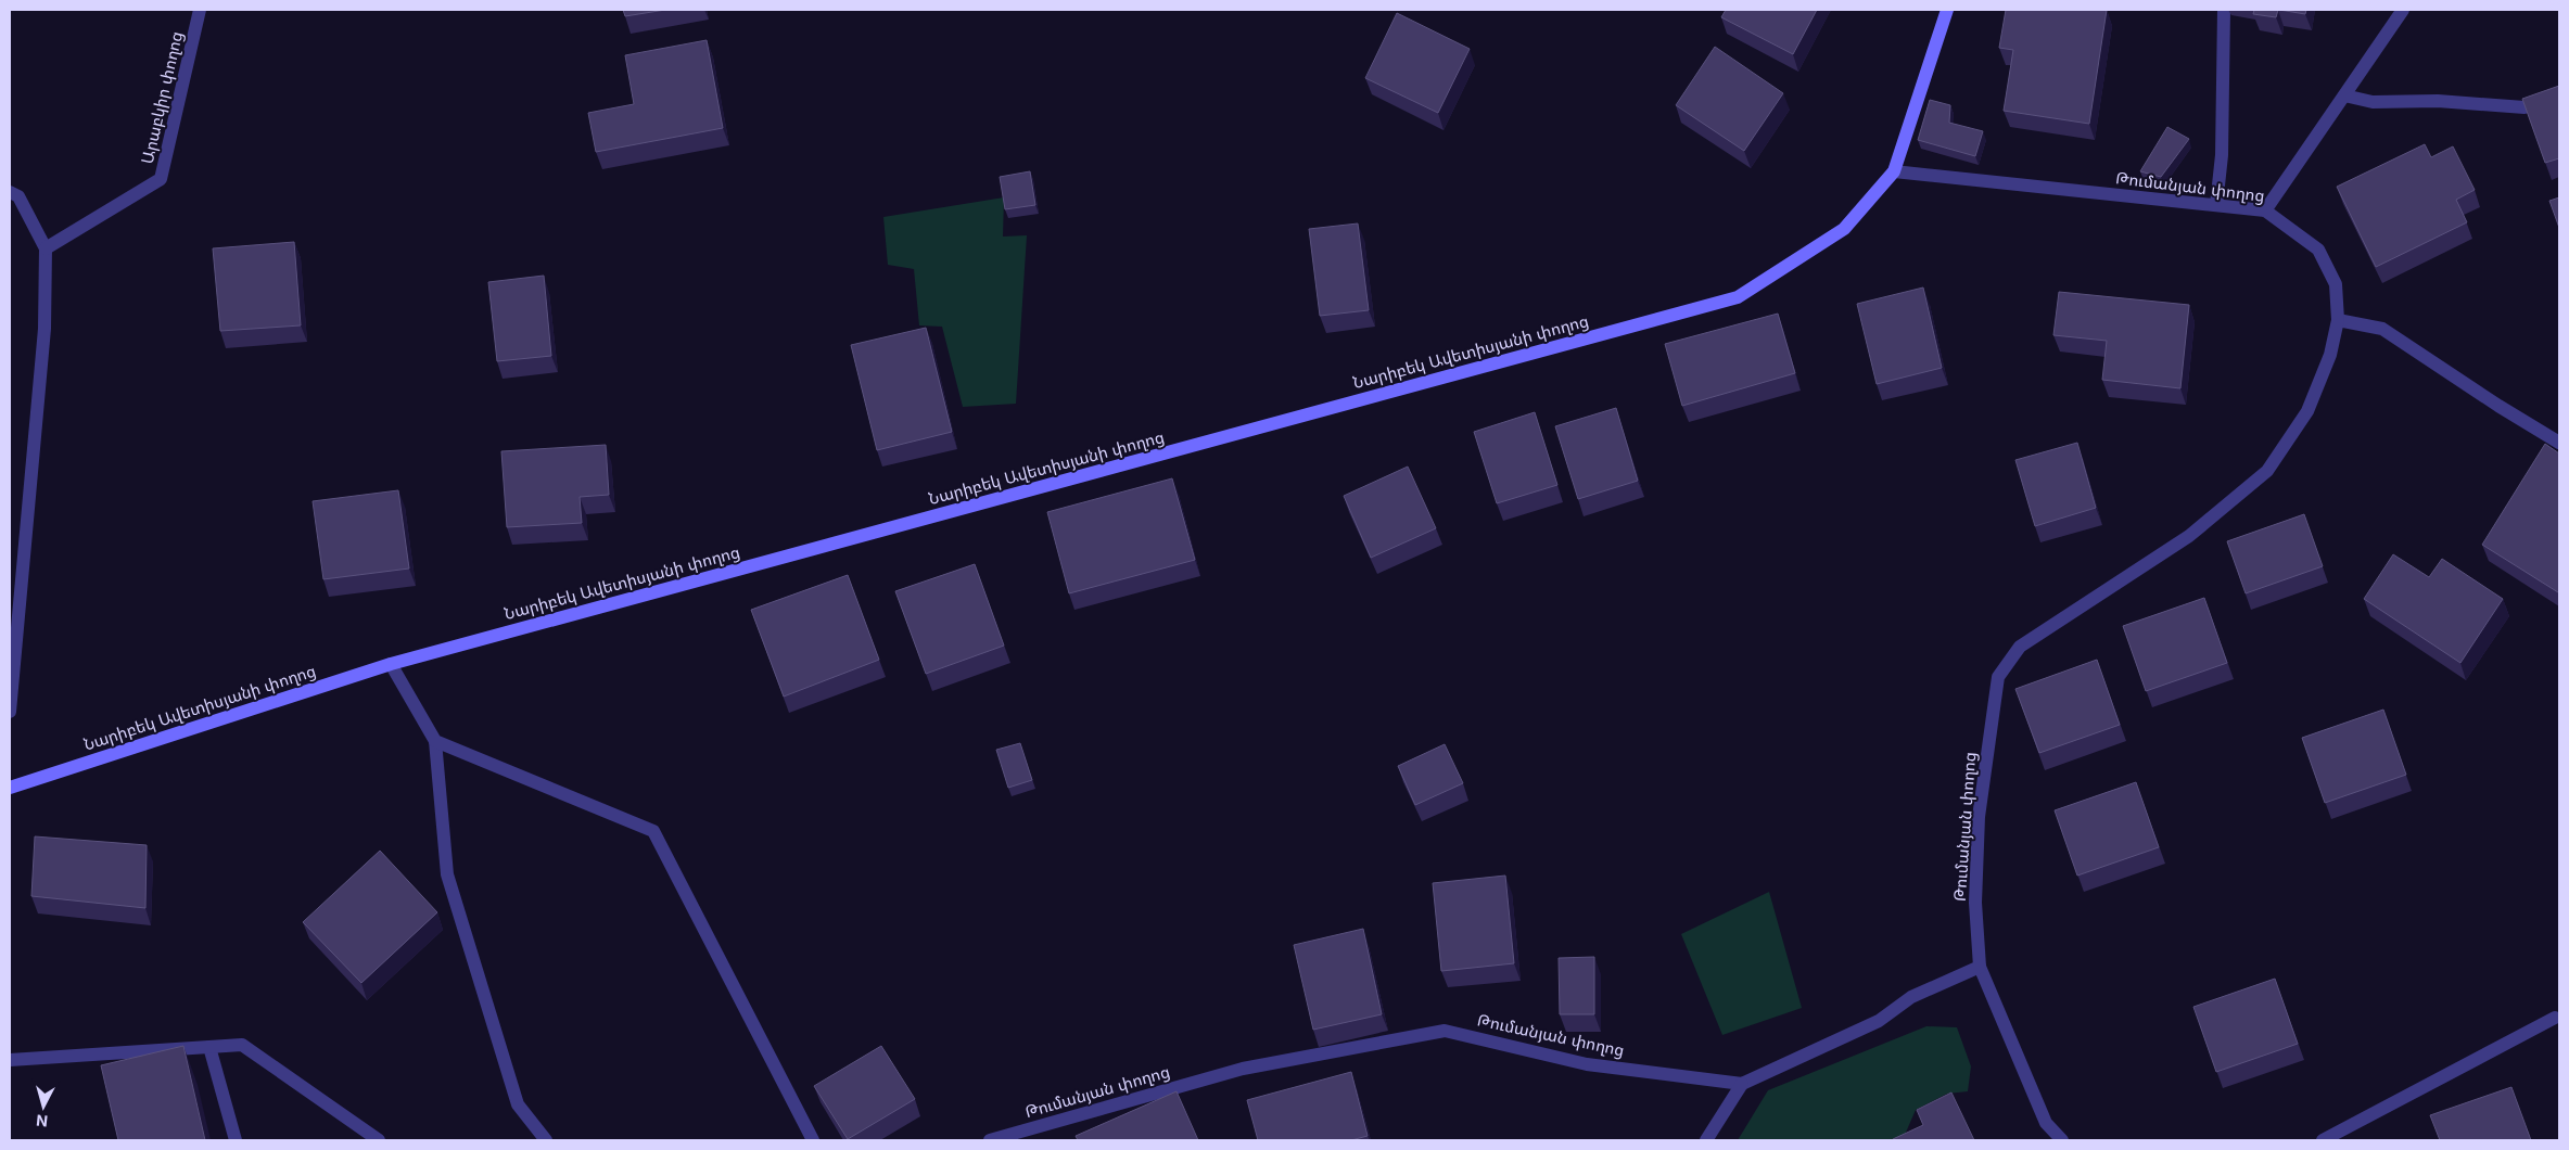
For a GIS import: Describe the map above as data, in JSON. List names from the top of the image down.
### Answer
{
  "streets": {
    "street": ["Արաբկիր փողոց", "Թումանյան փողոց", "Նարիբեկ Ավետիսյանի փողոց"]
  },
  "crossings": [
    ["Թումանյան փողոց", "Նարիբեկ Ավետիսյանի փողոց"]
  ],
  "north": "bottom"
}
